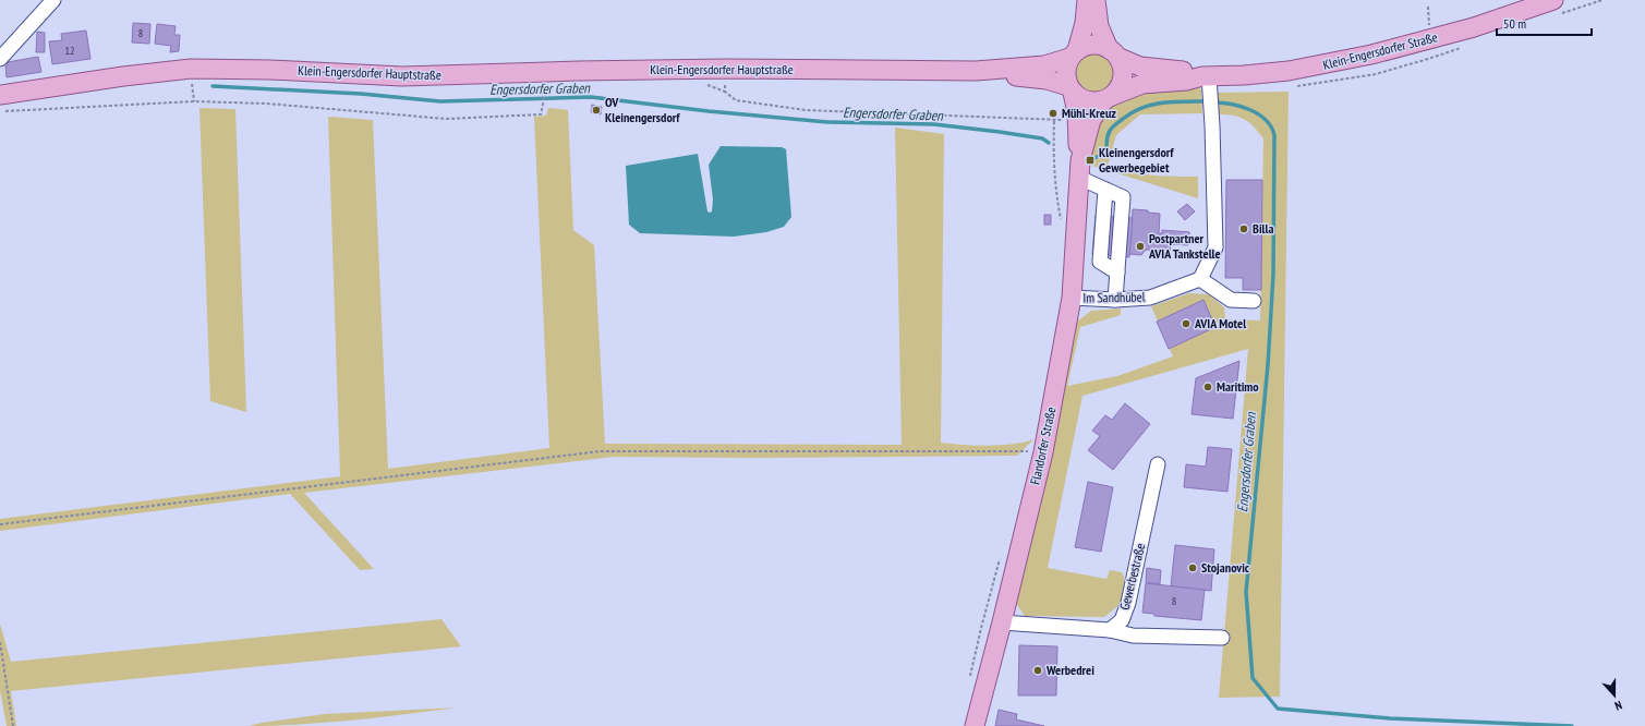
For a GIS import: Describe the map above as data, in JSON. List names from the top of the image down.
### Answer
{
  "streets": {
    "main road": ["Klein-Engersdorfer Straße", "Klein-Engersdorfer Hauptstraße", "Flandorfer Straße"],
    "street": ["Im Sandhübel", "Gewerbestraße"]
  },
  "crossings": [
    ["Klein-Engersdorfer Straße", "Flandorfer Straße"],
    ["Im Sandhübel", "Flandorfer Straße"]
  ],
  "water": ["Engersdorfer Graben"],
  "places": {
    "other": [
      "OV Kleinengersdorf",
      "Mühl-Kreuz",
      "Billa",
      "Postpartner AVIA Tankstelle",
      "AVIA Motel",
      "Maritimo",
      "Stojanovic",
      "Werbedrei"
    ],
    "transit": ["Kleinengersdorf Gewerbegebiet"]
  },
  "house_numbers": ["8", "12", "8"],
  "scale_bar": "50 m",
  "north": "bottom"
}
